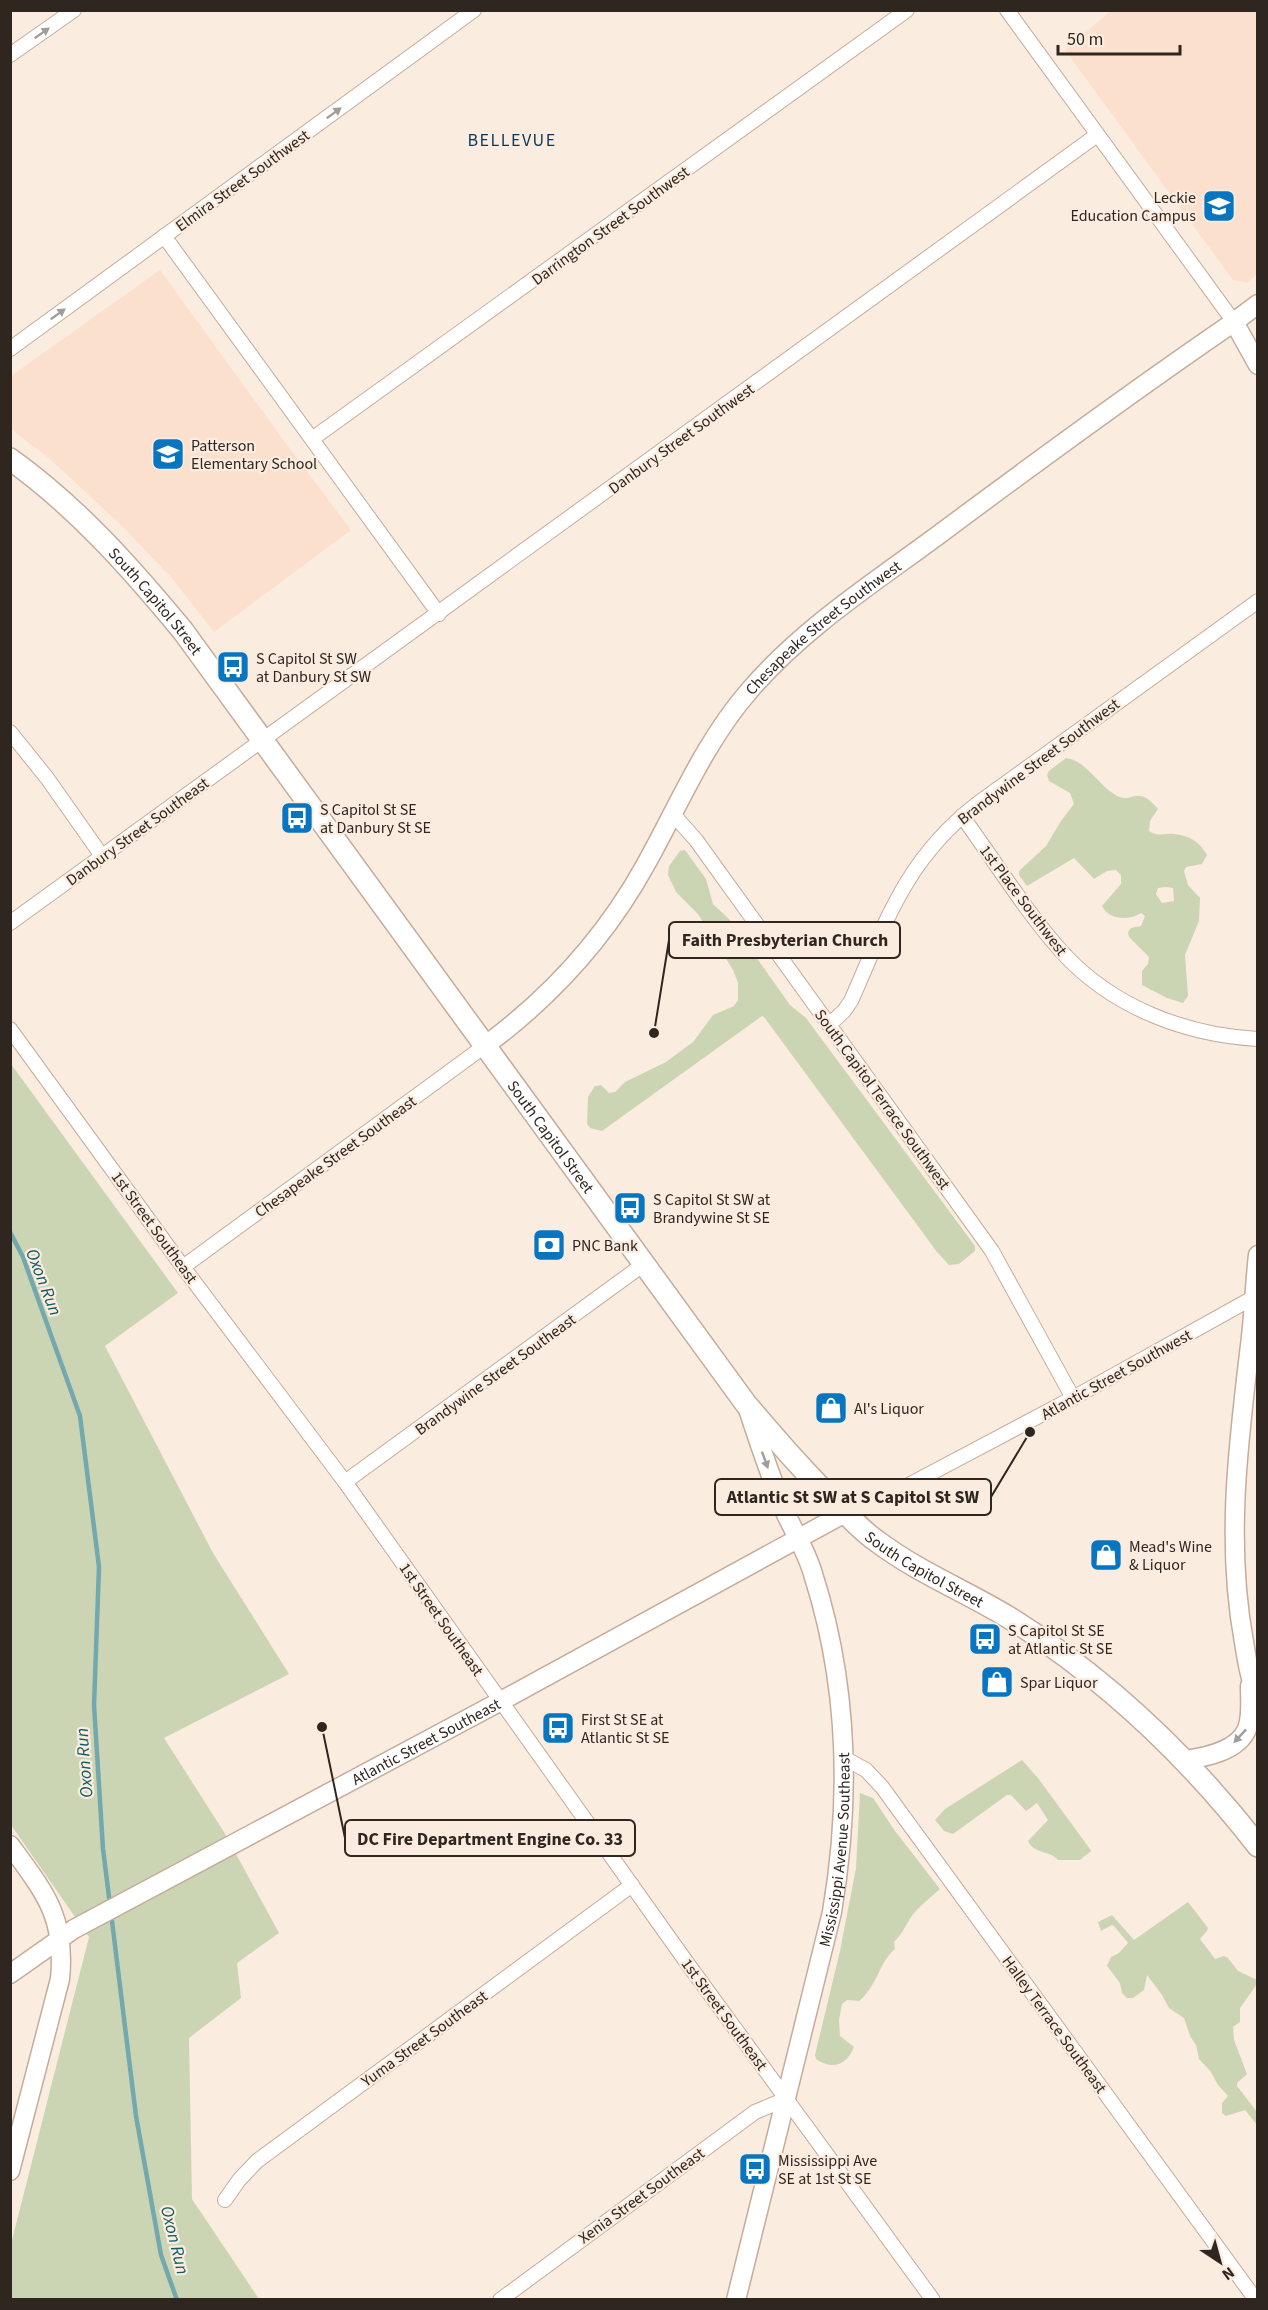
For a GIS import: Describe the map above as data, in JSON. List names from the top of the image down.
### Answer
{
  "streets": {
    "main road": ["South Capitol Street"],
    "street": [
      "Elmira Street Southwest",
      "Darrington Street Southwest",
      "Danbury Street Southwest",
      "Chesapeake Street Southwest",
      "Brandywine Street Southwest",
      "Danbury Street Southeast",
      "1st Place Southwest",
      "South Capitol Terrace Southwest",
      "Chesapeake Street Southeast",
      "1st Street Southeast",
      "Brandywine Street Southeast",
      "Atlantic Street Southwest",
      "Atlantic Street Southeast",
      "Mississippi Avenue Southeast",
      "Halley Terrace Southeast",
      "Yuma Street Southeast",
      "Xenia Street Southeast"
    ]
  },
  "crossings": [
    ["Danbury Street Southwest", "South Capitol Street"],
    ["Danbury Street Southwest", "Danbury Street Southeast"],
    ["South Capitol Street", "Chesapeake Street Southwest"],
    ["South Capitol Street", "Danbury Street Southeast"],
    ["South Capitol Street", "Chesapeake Street Southeast"],
    ["South Capitol Street", "Brandywine Street Southeast"],
    ["South Capitol Street", "Atlantic Street Southwest"],
    ["South Capitol Street", "Atlantic Street Southeast"],
    ["South Capitol Street", "Mississippi Avenue Southeast"],
    ["Chesapeake Street Southwest", "South Capitol Terrace Southwest"],
    ["Chesapeake Street Southwest", "Chesapeake Street Southeast"],
    ["Brandywine Street Southwest", "1st Place Southwest"],
    ["Brandywine Street Southwest", "South Capitol Terrace Southwest"],
    ["South Capitol Terrace Southwest", "Atlantic Street Southwest"],
    ["Chesapeake Street Southeast", "1st Street Southeast"],
    ["1st Street Southeast", "Brandywine Street Southeast"],
    ["1st Street Southeast", "Atlantic Street Southeast"],
    ["1st Street Southeast", "Mississippi Avenue Southeast"],
    ["1st Street Southeast", "Yuma Street Southeast"],
    ["1st Street Southeast", "Xenia Street Southeast"],
    ["Atlantic Street Southwest", "Atlantic Street Southeast"],
    ["Atlantic Street Southeast", "Mississippi Avenue Southeast"],
    ["Mississippi Avenue Southeast", "Halley Terrace Southeast"],
    ["Mississippi Avenue Southeast", "Xenia Street Southeast"]
  ],
  "one_way": ["Elmira Street Southwest"],
  "districts": ["BELLEVUE"],
  "water": ["Oxon Run"],
  "places": {
    "school or university": ["Leckie Education Campus", "Patterson Elementary School"],
    "bus stop": [
      "S Capitol St SW at Danbury St SW",
      "S Capitol St SE at Danbury St SE",
      "S Capitol St SW at Brandywine St SE",
      "S Capitol St SE at Atlantic St SE",
      "First St SE at Atlantic St SE",
      "Mississippi Ave SE at 1st St SE"
    ],
    "other": ["Faith Presbyterian Church", "Atlantic St SW at S Capitol St SW", "DC Fire Department Engine Co. 33"],
    "bank": ["PNC Bank"],
    "shop": ["Al's Liquor", "Mead's Wine & Liquor", "Spar Liquor"]
  },
  "scale_bar": "50 m",
  "north": "bottom right"
}
